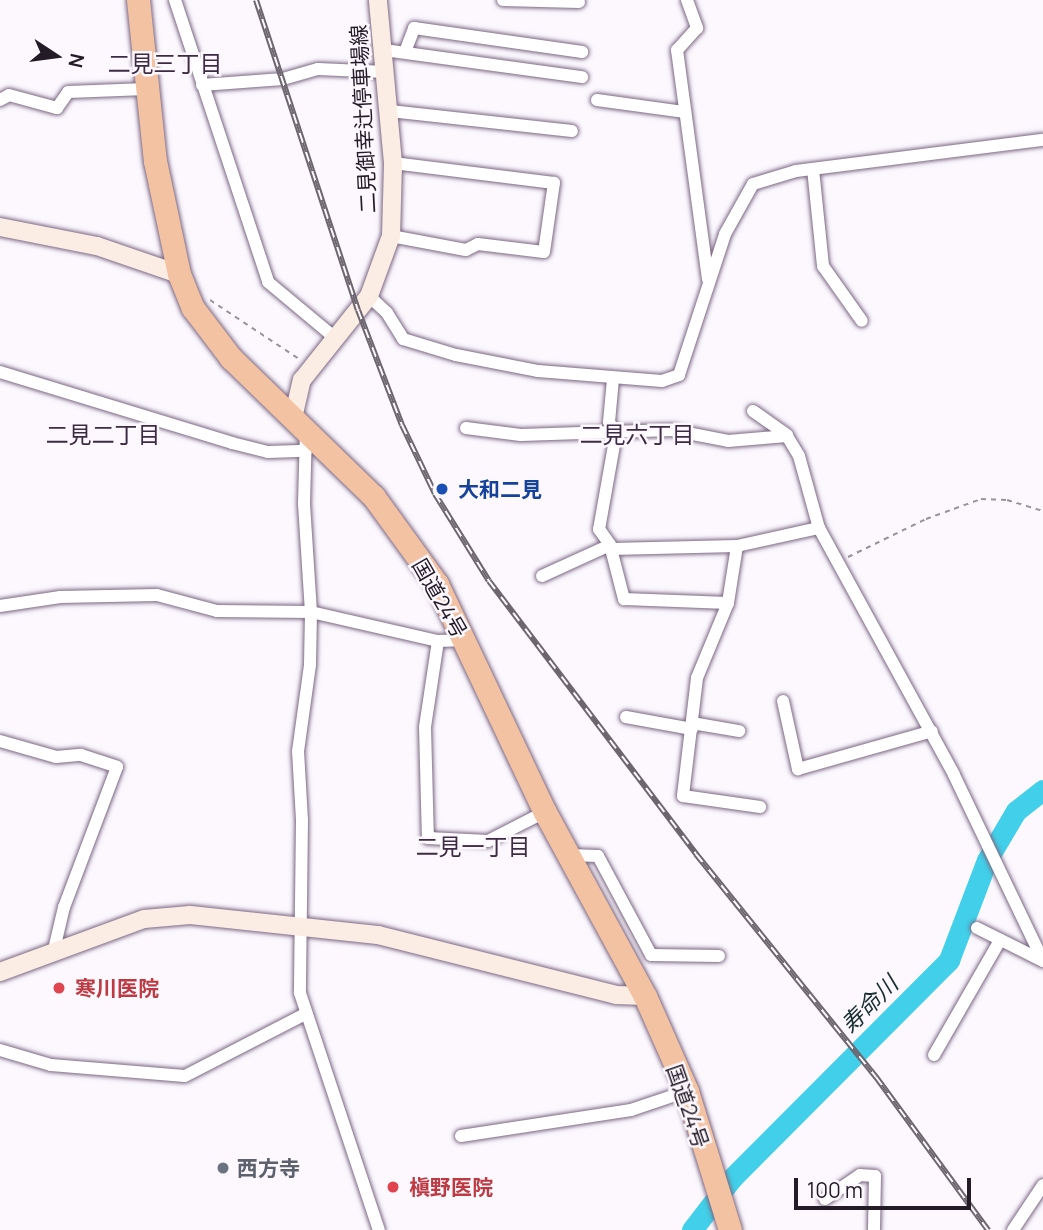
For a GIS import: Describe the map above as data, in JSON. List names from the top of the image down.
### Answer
{
  "streets": {
    "highway": ["国道24号"],
    "street": ["二見御幸辻停車場線"]
  },
  "crossings": [
    ["二見御幸辻停車場線", "国道24号"]
  ],
  "districts": [
    "二見三丁目",
    "二見二丁目",
    "二見六丁目",
    "二見一丁目"
  ],
  "water": ["寿命川"],
  "places": [
    "大和二見",
    "寒川医院",
    "西方寺",
    "槇野医院"
  ],
  "scale_bar": "100 m",
  "north": "right"
}
